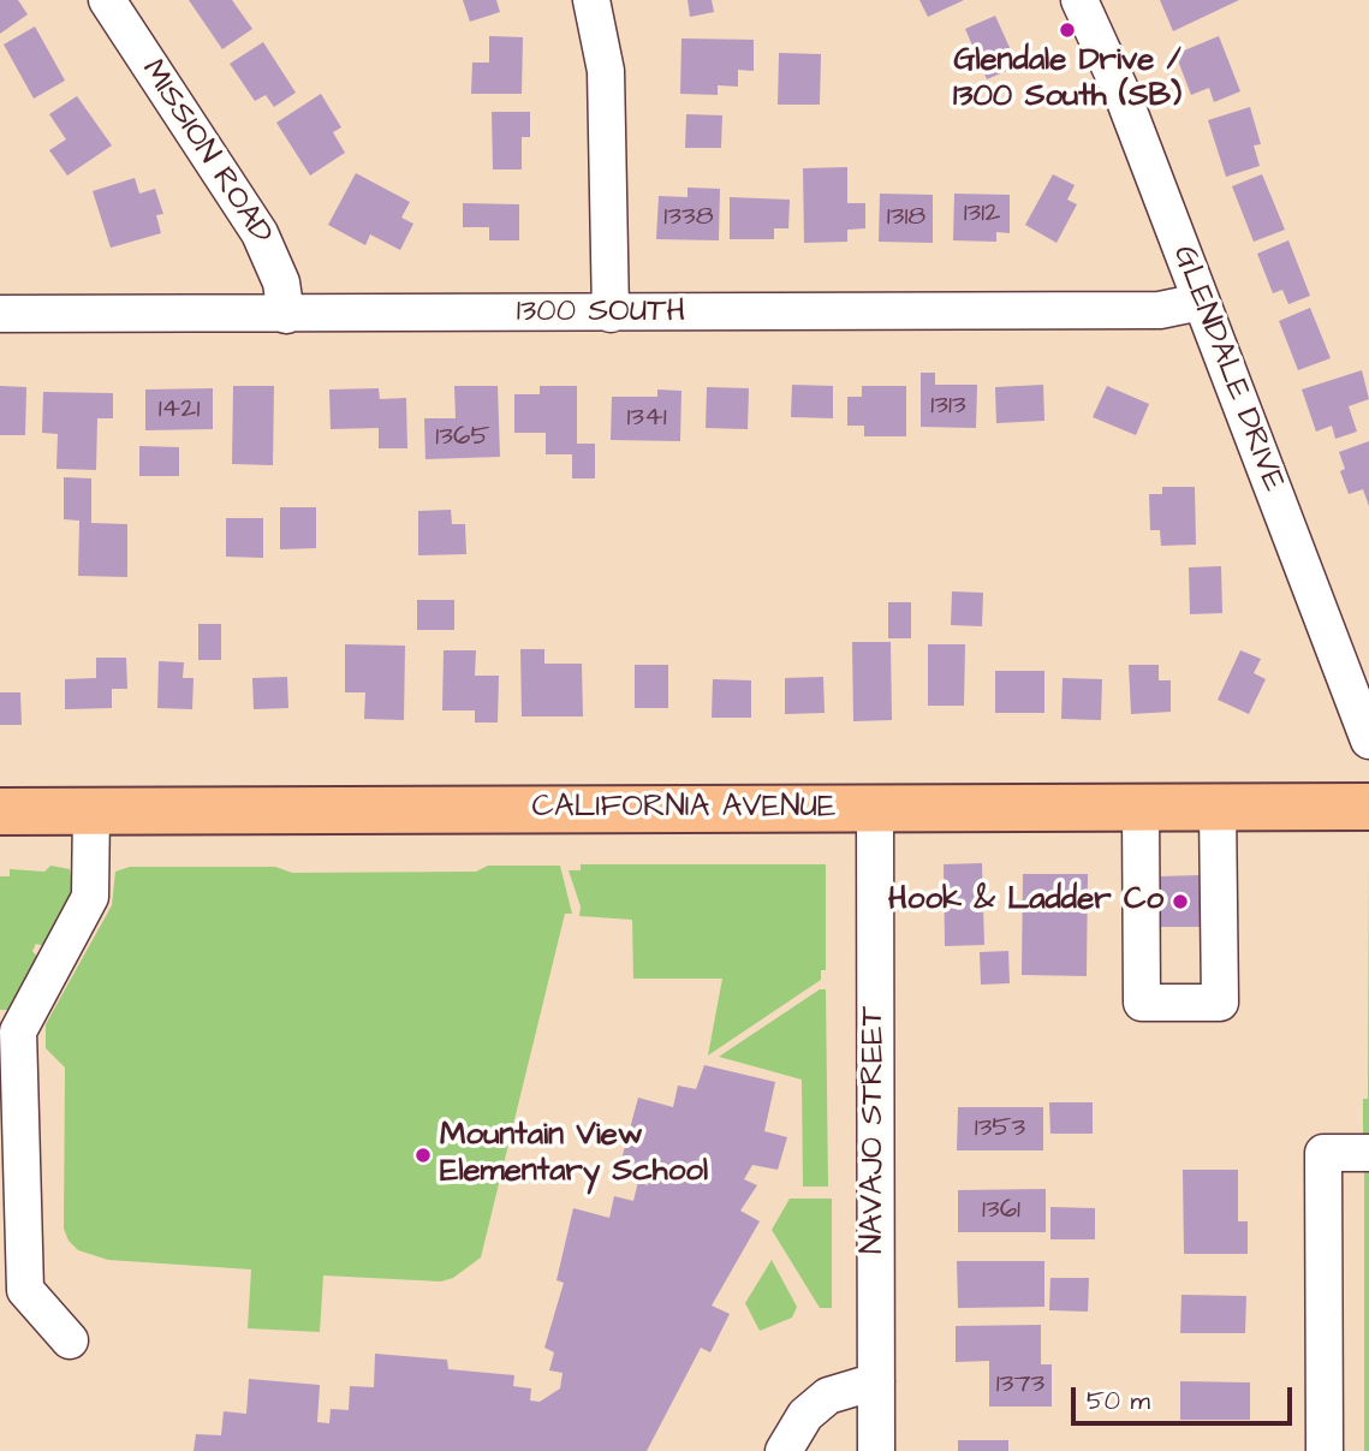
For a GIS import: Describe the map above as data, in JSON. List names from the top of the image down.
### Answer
{
  "streets": {
    "main road": ["CALIFORNIA AVENUE"],
    "street": [
      "MISSION ROAD",
      "1300 SOUTH",
      "GLENDALE DRIVE",
      "NAVAJO STREET"
    ]
  },
  "crossings": [
    ["MISSION ROAD", "1300 SOUTH"],
    ["1300 SOUTH", "GLENDALE DRIVE"],
    ["CALIFORNIA AVENUE", "NAVAJO STREET"]
  ],
  "places": ["Glendale Drive / 1300 South (SB)", "Hook & Ladder Co", "Mountain View Elementary School"],
  "house_numbers": [
    "1312",
    "1338",
    "1318",
    "1313",
    "1421",
    "1341",
    "1365",
    "1353",
    "1361",
    "1373"
  ],
  "scale_bar": "50 m"
}
